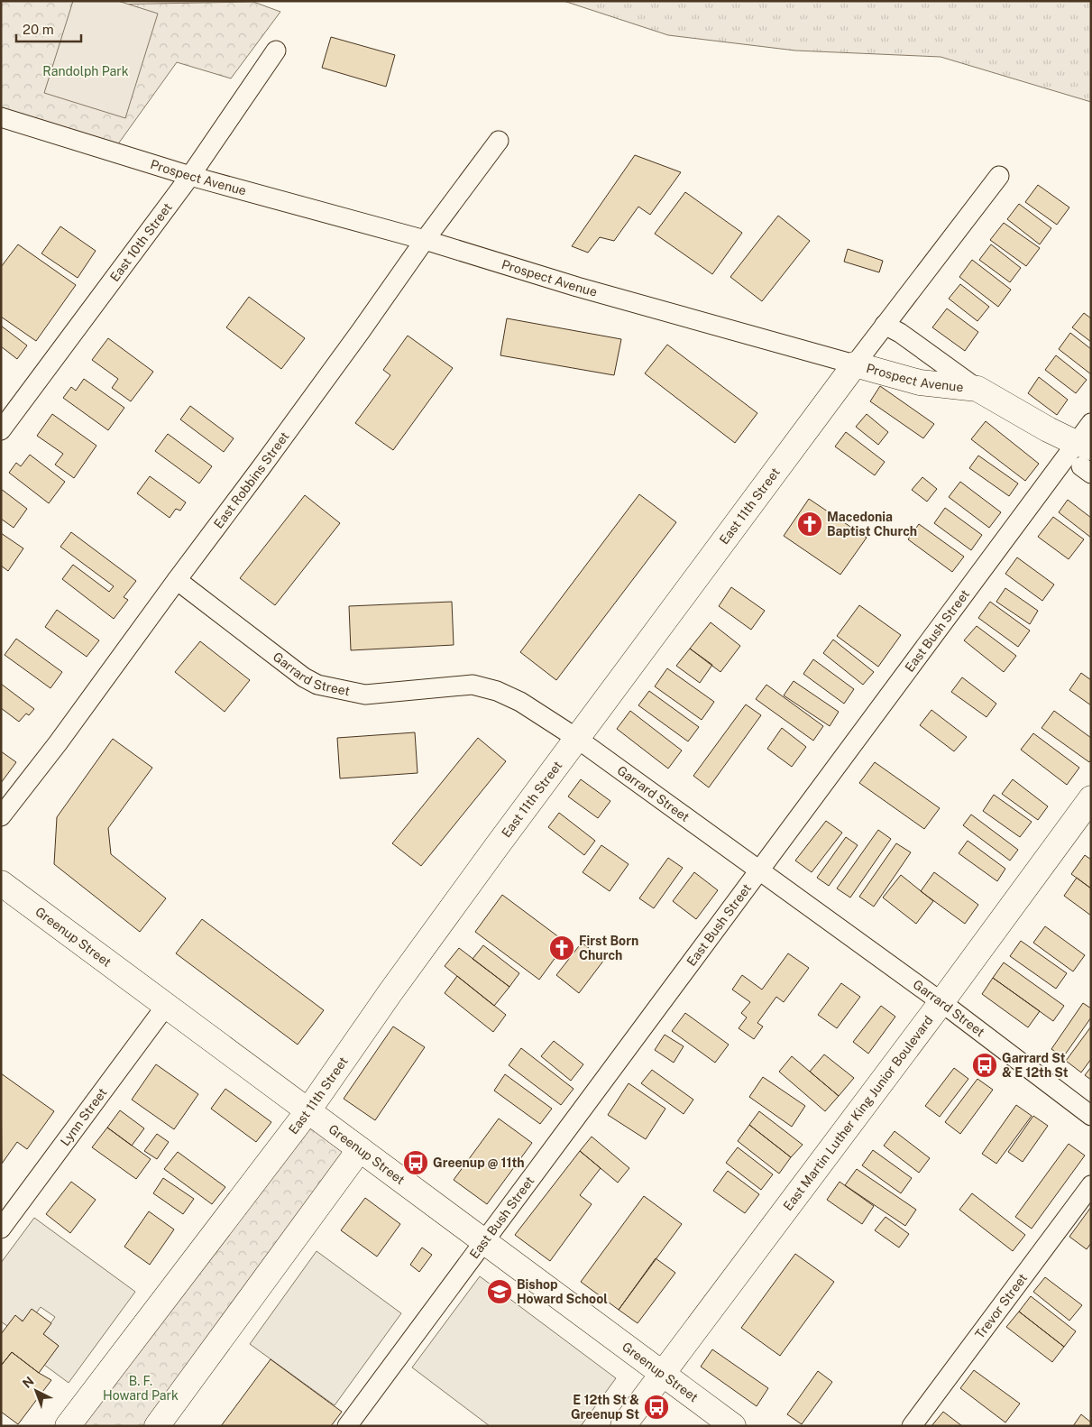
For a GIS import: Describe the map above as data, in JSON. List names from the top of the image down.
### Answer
{
  "streets": {
    "main road": [
      "Prospect Avenue",
      "East 11th Street",
      "Greenup Street",
      "East Martin Luther King Junior Boulevard"
    ],
    "street": [
      "East 10th Street",
      "East Robbins Street",
      "East Bush Street",
      "Garrard Street",
      "Lynn Street",
      "Trevor Street"
    ]
  },
  "crossings": [
    ["Prospect Avenue", "East 10th Street"],
    ["Prospect Avenue", "East Robbins Street"],
    ["Prospect Avenue", "East 11th Street"],
    ["Prospect Avenue", "East Bush Street"],
    ["East Robbins Street", "Garrard Street"],
    ["East 11th Street", "Garrard Street"],
    ["East 11th Street", "Greenup Street"],
    ["East Bush Street", "Garrard Street"],
    ["East Bush Street", "Greenup Street"],
    ["Garrard Street", "East Martin Luther King Junior Boulevard"],
    ["Greenup Street", "East Martin Luther King Junior Boulevard"],
    ["Greenup Street", "Lynn Street"]
  ],
  "parks": ["Randolph Park", "B. F. Howard Park"],
  "places": {
    "church": ["Macedonia Baptist Church", "First Born Church"],
    "bus stop": ["Garrard St & E 12th St", "Greenup @ 11th", "E 12th St & Greenup St"],
    "school or university": ["Bishop Howard School"]
  },
  "scale_bar": "20 m",
  "north": "top left"
}
